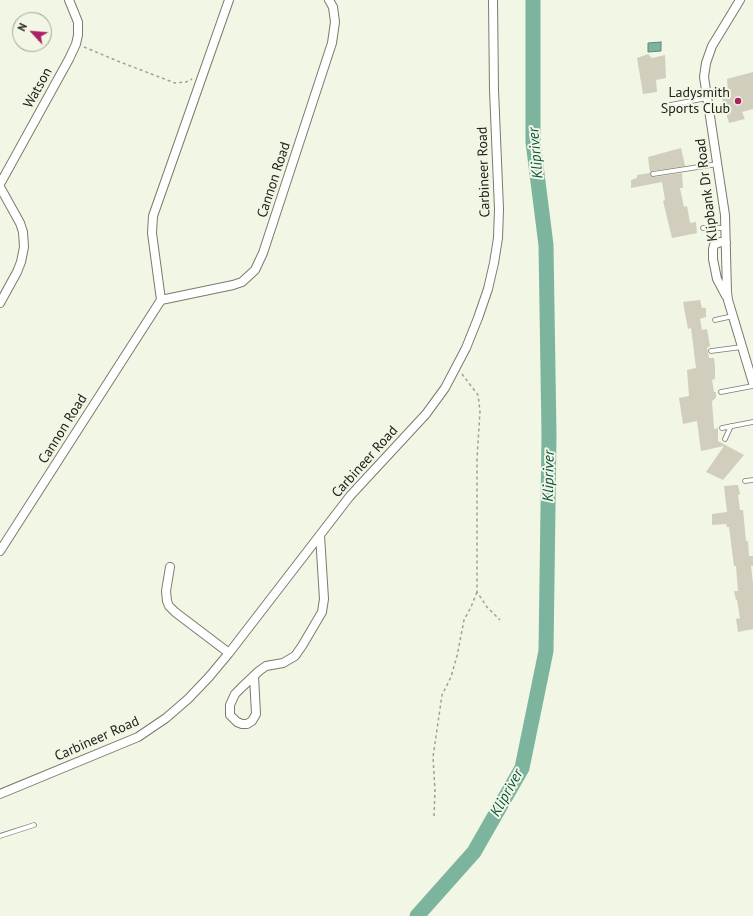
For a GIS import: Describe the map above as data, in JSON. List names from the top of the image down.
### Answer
{
  "streets": {
    "street": [
      "Watson",
      "Carbineer Road",
      "Cannon Road",
      "Klipbank Dr Road"
    ]
  },
  "water": ["Klipriver"],
  "places": ["Ladysmith Sports Club"],
  "north": "top left"
}
